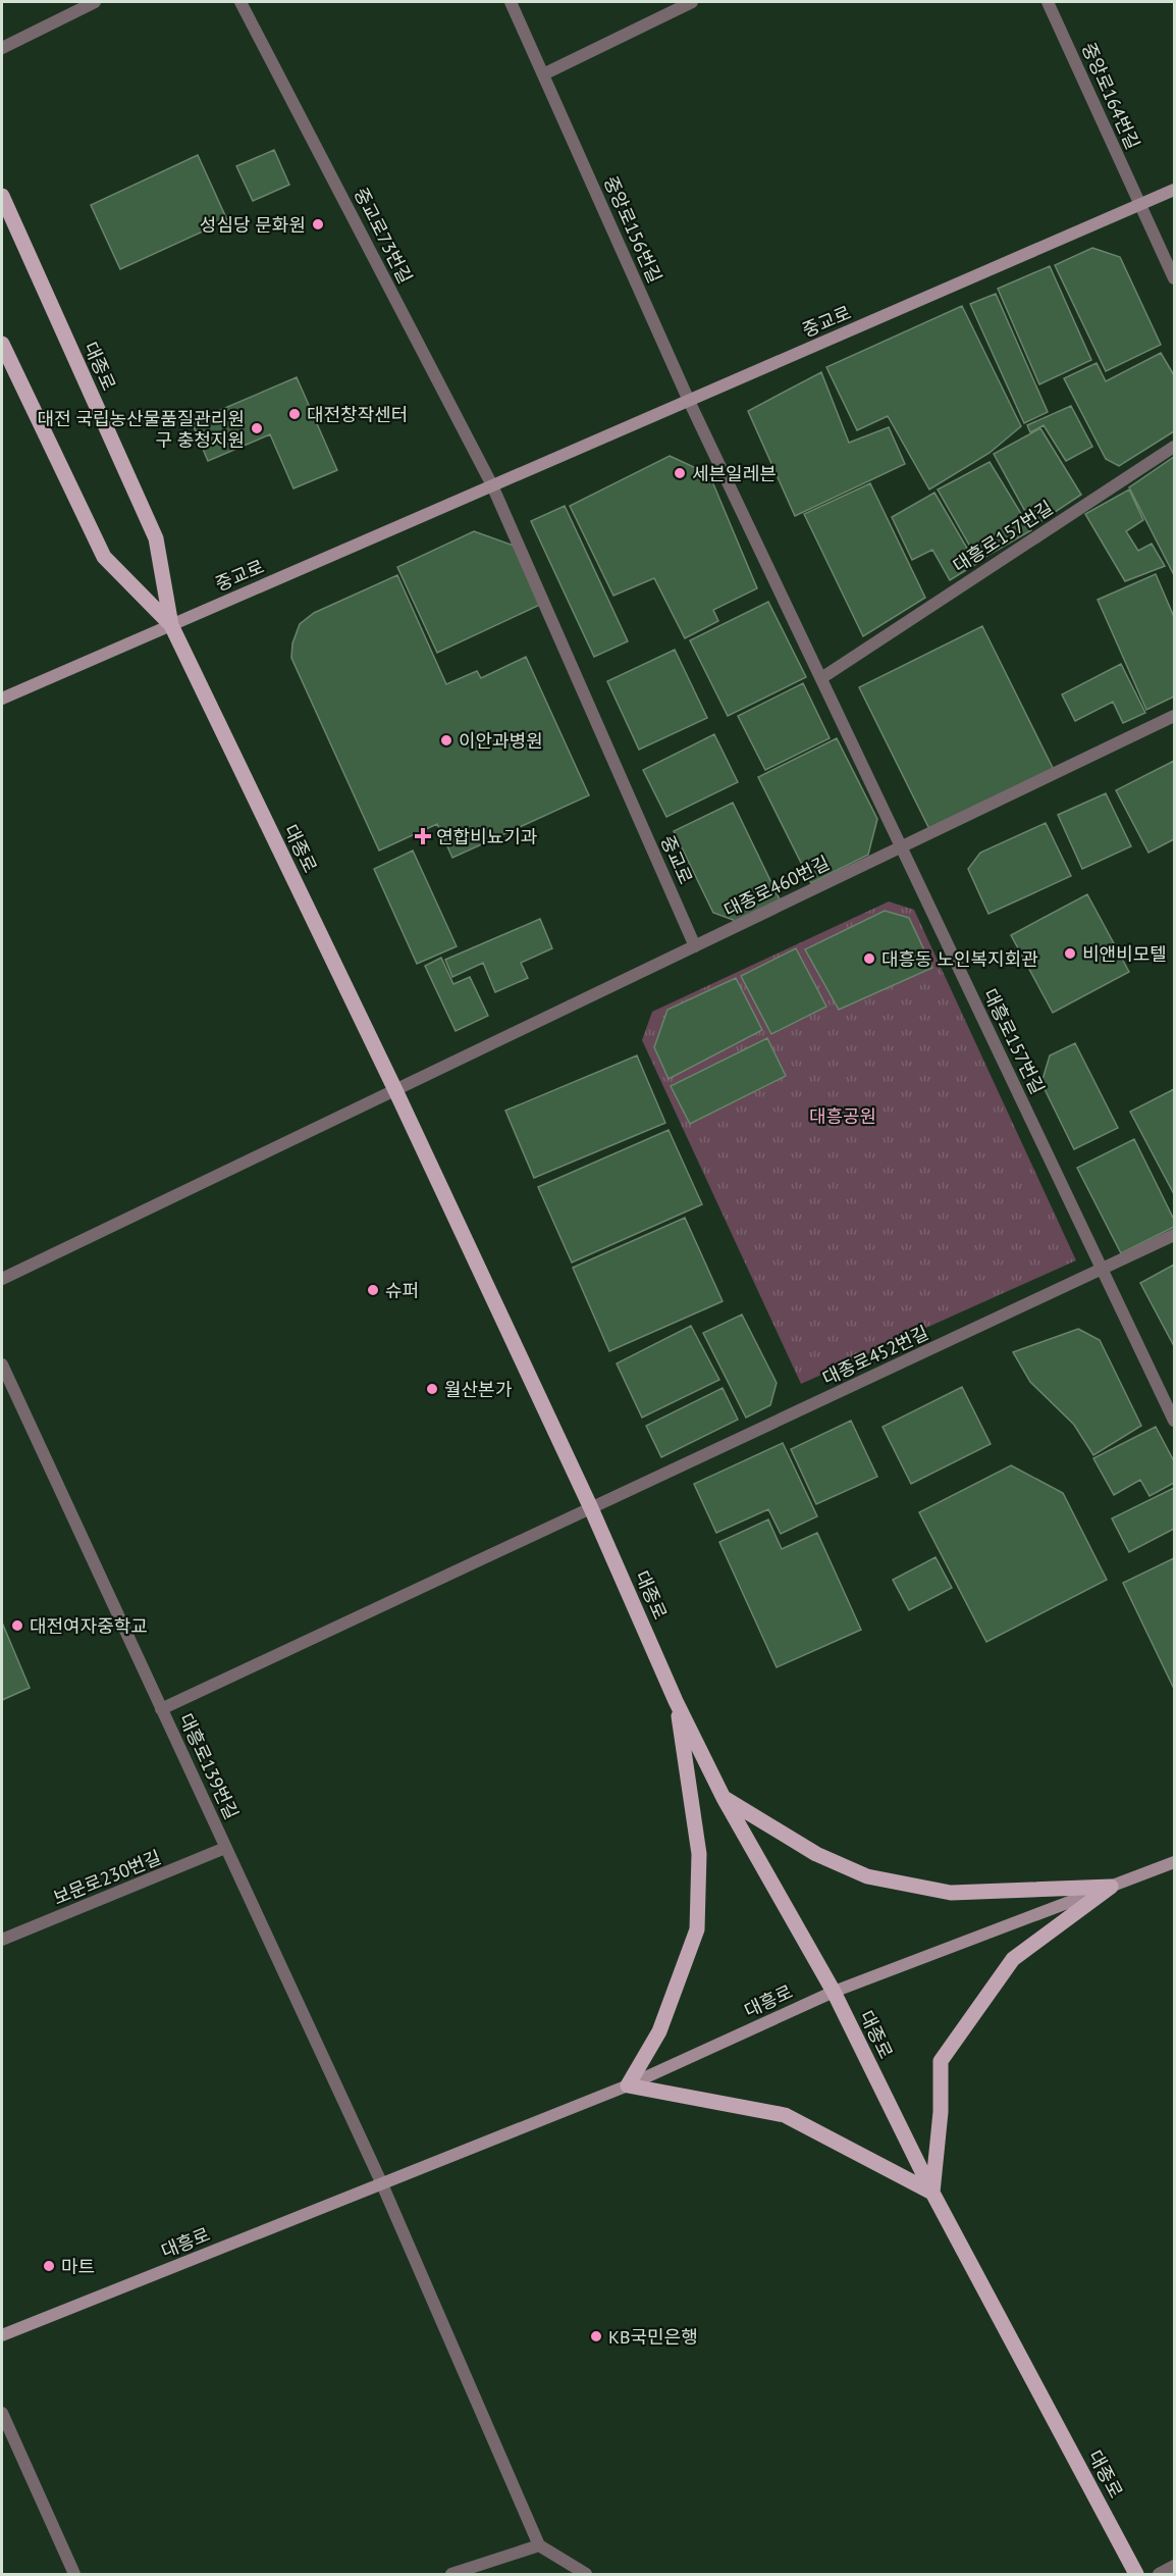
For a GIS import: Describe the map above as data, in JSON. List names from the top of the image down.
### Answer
{
  "streets": {
    "main road": ["중교로", "대종로", "대흥로"],
    "street": [
      "중앙로164번길",
      "중앙로156번길",
      "중교로73번길",
      "대흥로157번길",
      "대종로460번길",
      "대종로452번길",
      "대흥로139번길",
      "보문로230번길"
    ]
  },
  "crossings": [
    ["중앙로164번길", "중교로"],
    ["중앙로156번길", "중교로"],
    ["중앙로156번길", "대흥로157번길"],
    ["중교로73번길", "중교로"],
    ["중교로", "대종로"],
    ["중교로", "대흥로157번길"],
    ["중교로", "대종로460번길"],
    ["대종로", "대종로460번길"],
    ["대종로", "대종로452번길"],
    ["대종로", "대흥로"],
    ["대흥로157번길", "대종로460번길"],
    ["대흥로157번길", "대종로452번길"],
    ["대흥로139번길", "보문로230번길"],
    ["대흥로139번길", "대흥로"]
  ],
  "parks": ["대흥공원"],
  "places": {
    "other": [
      "성심당 문화원",
      "대전창작센터",
      "대전 국립농산물품질관리원 구 충청지원",
      "세븐일레븐",
      "이안과병원",
      "비앤비모텔",
      "대흥동 노인복지회관",
      "슈퍼",
      "월산본가",
      "대전여자중학교",
      "마트",
      "KB국민은행"
    ],
    "health": ["연합비뇨기과"]
  }
}
